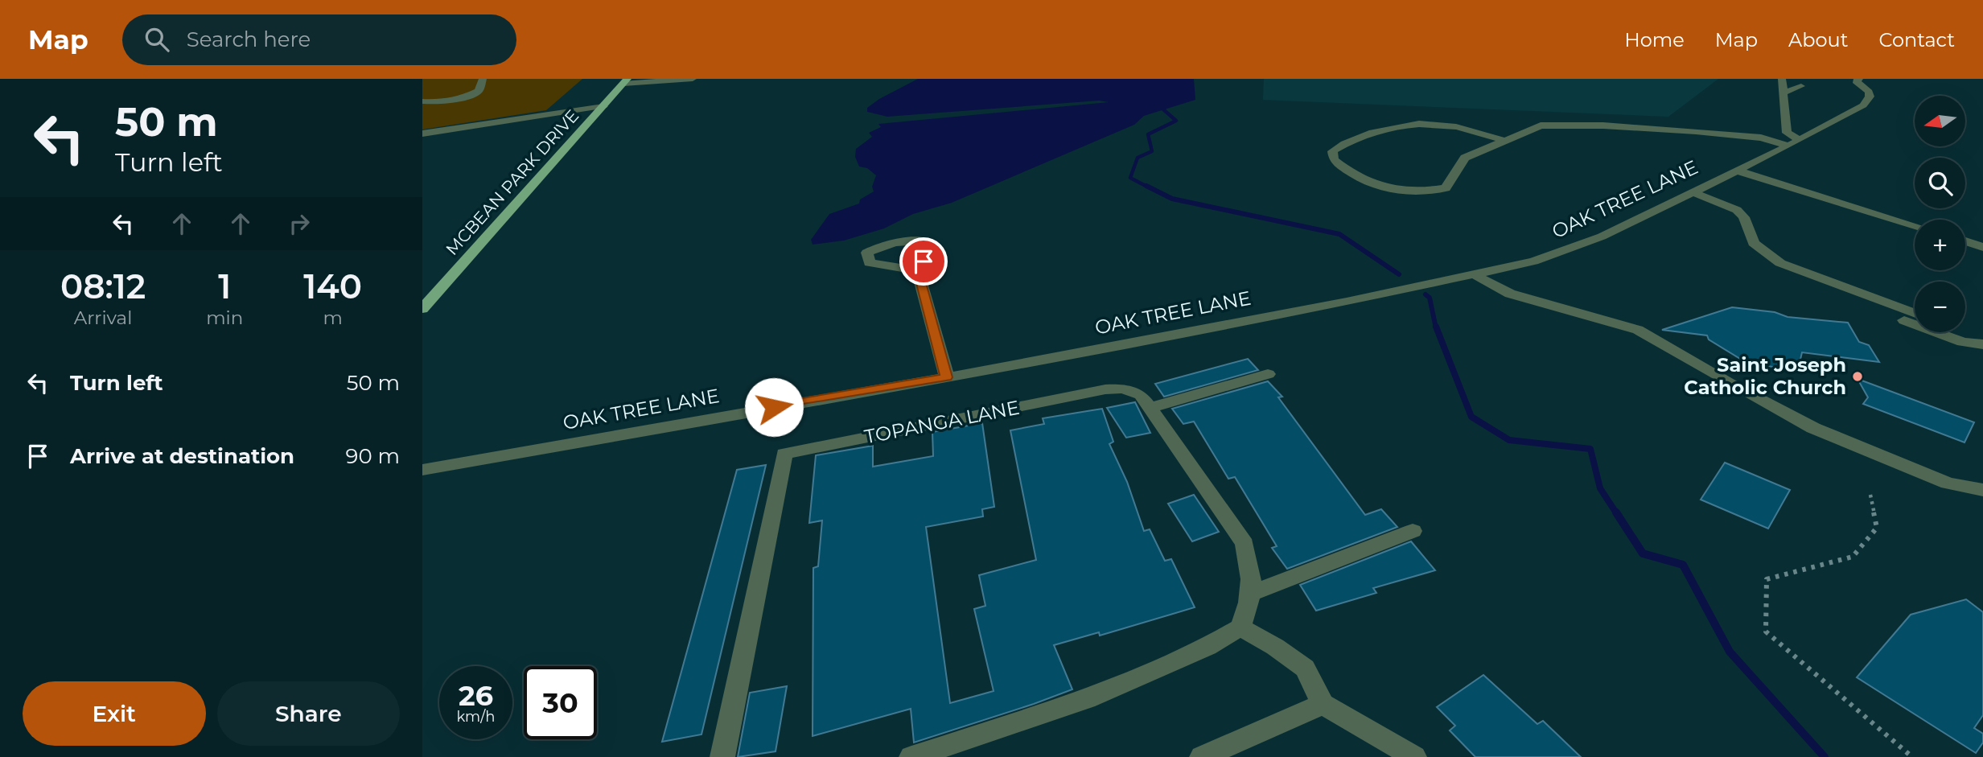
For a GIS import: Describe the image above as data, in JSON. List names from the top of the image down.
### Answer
{
  "streets": {
    "main road": ["MCBEAN PARK DRIVE"],
    "street": ["OAK TREE LANE", "TOPANGA LANE"]
  },
  "places": ["Saint Joseph Catholic Church"],
  "north": "left",
  "page": {
    "header": "Map",
    "search": "Search here",
    "nav": [
      "Home",
      "Map",
      "About",
      "Contact"
    ],
    "turn": ["50 m", "Turn left"],
    "map_buttons": ["+", "−"],
    "eta": [
      "08:12",
      "Arrival",
      "1",
      "min",
      "140",
      "m"
    ],
    "list": [
      {
        "name": "Turn left",
        "value": "50 m"
      },
      {
        "name": "Arrive at destination",
        "value": "90 m"
      }
    ],
    "speed": "26 km/h",
    "limit": "30",
    "buttons": ["Exit", "Share"]
  }
}
